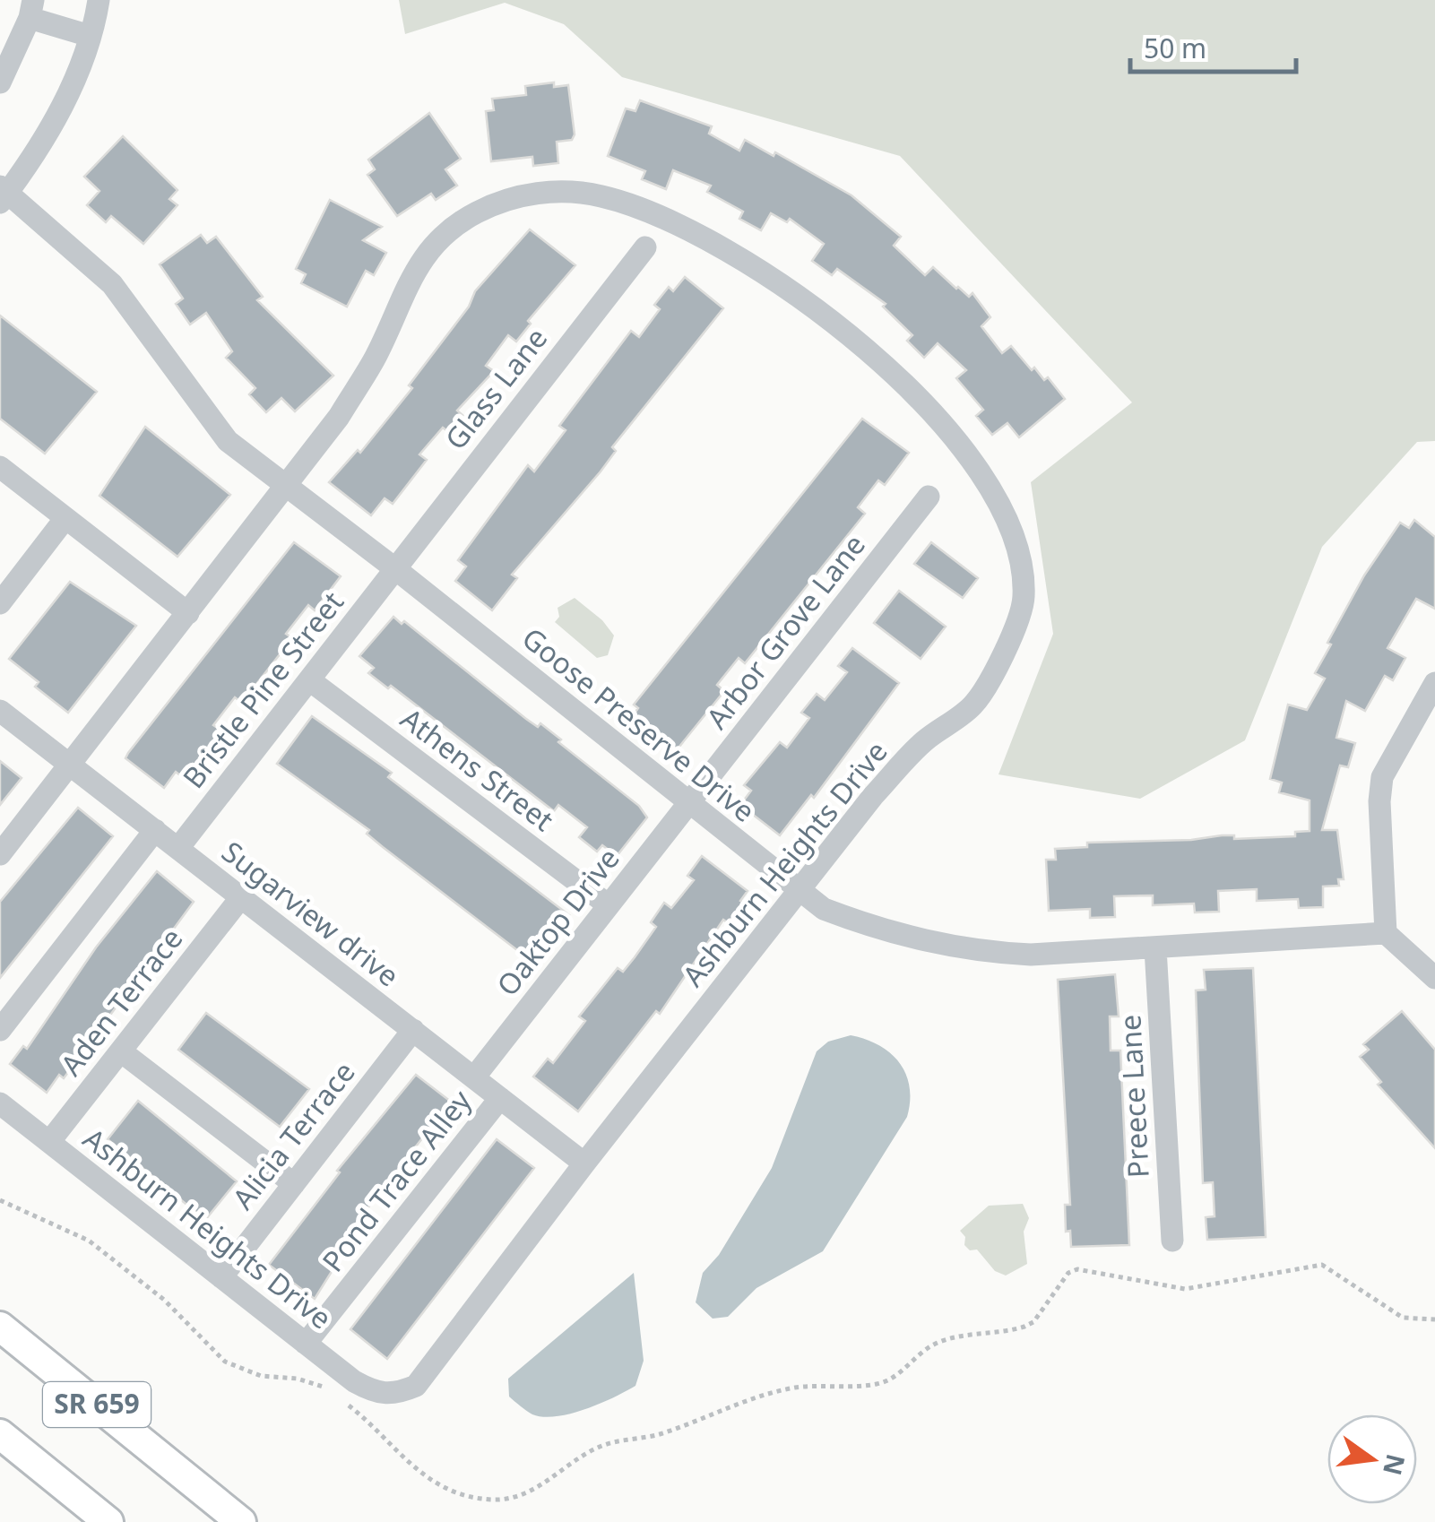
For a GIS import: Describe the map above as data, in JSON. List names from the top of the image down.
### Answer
{
  "streets": {
    "main road": ["SR 659"],
    "street": [
      "Glass Lane",
      "Arbor Grove Lane",
      "Bristle Pine Street",
      "Goose Preserve Drive",
      "Athens Street",
      "Ashburn Heights Drive",
      "Sugarview drive",
      "Oaktop Drive",
      "Aden Terrace",
      "Preece Lane",
      "Alicia Terrace",
      "Pond Trace Alley"
    ]
  },
  "crossings": [
    ["Glass Lane", "Bristle Pine Street"],
    ["Glass Lane", "Goose Preserve Drive"],
    ["Arbor Grove Lane", "Goose Preserve Drive"],
    ["Arbor Grove Lane", "Oaktop Drive"],
    ["Bristle Pine Street", "Goose Preserve Drive"],
    ["Bristle Pine Street", "Athens Street"],
    ["Bristle Pine Street", "Sugarview drive"],
    ["Goose Preserve Drive", "Ashburn Heights Drive"],
    ["Goose Preserve Drive", "Oaktop Drive"],
    ["Goose Preserve Drive", "Preece Lane"],
    ["Athens Street", "Oaktop Drive"],
    ["Ashburn Heights Drive", "Sugarview drive"],
    ["Ashburn Heights Drive", "Aden Terrace"],
    ["Ashburn Heights Drive", "Alicia Terrace"],
    ["Ashburn Heights Drive", "Pond Trace Alley"],
    ["Sugarview drive", "Oaktop Drive"],
    ["Sugarview drive", "Aden Terrace"],
    ["Sugarview drive", "Alicia Terrace"],
    ["Sugarview drive", "Pond Trace Alley"]
  ],
  "scale_bar": "50 m",
  "north": "right"
}
